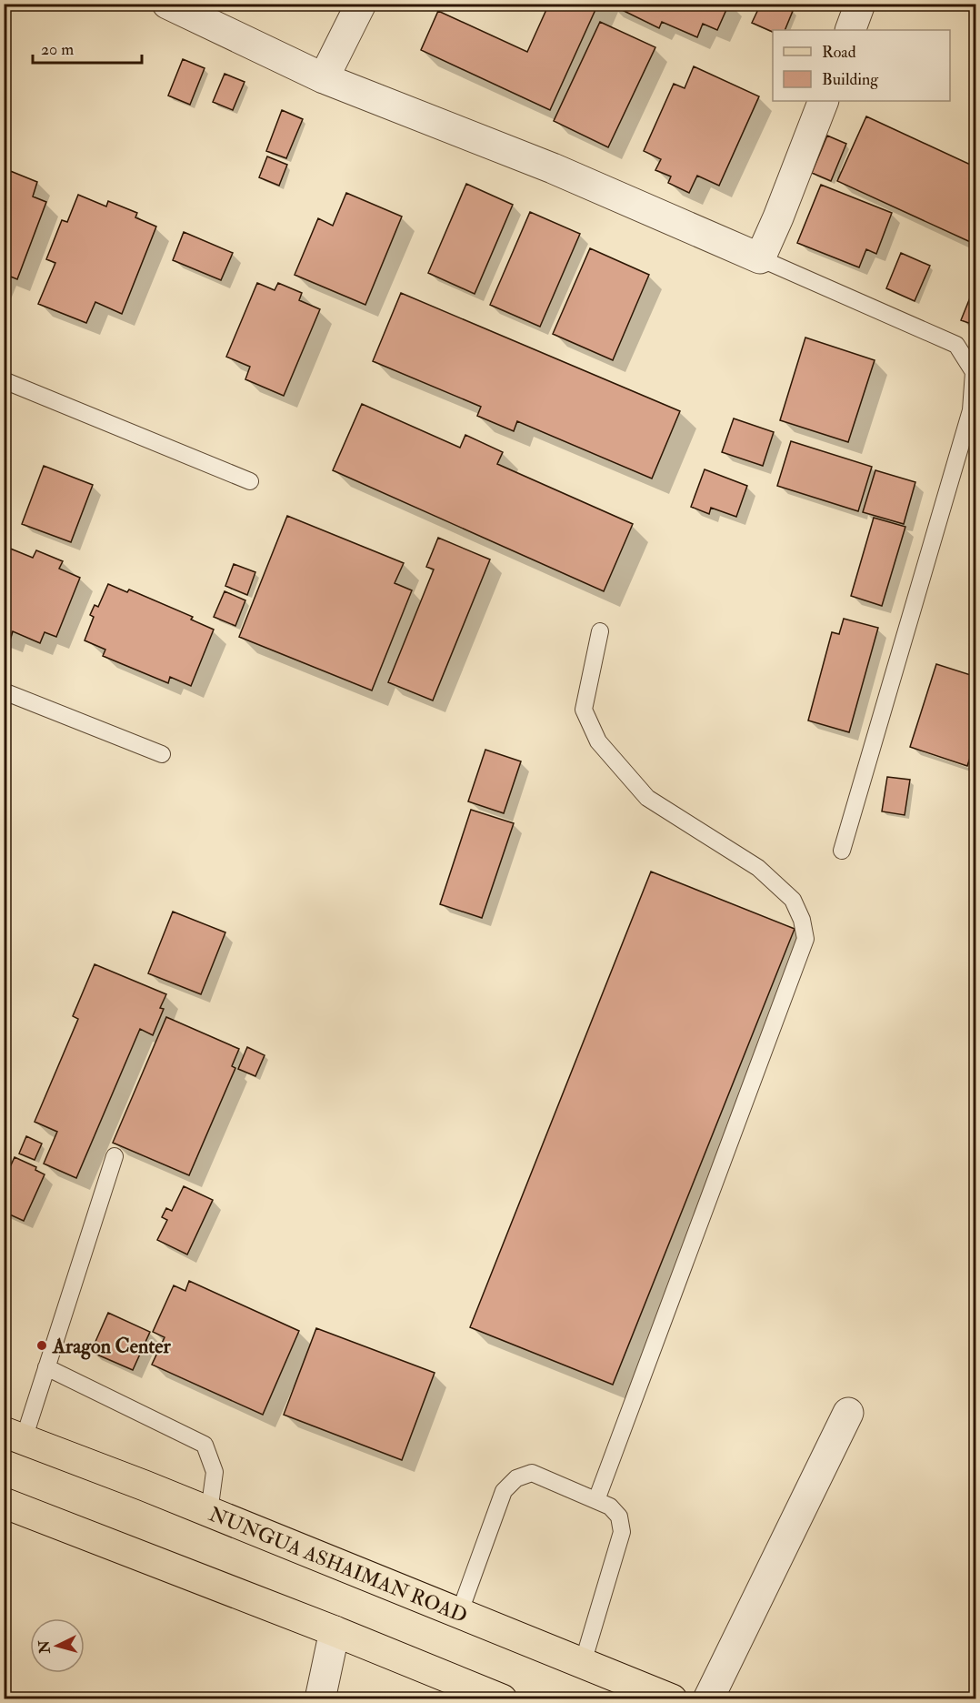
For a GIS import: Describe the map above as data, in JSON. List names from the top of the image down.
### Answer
{
  "streets": {
    "main road": ["NUNGUA ASHAIMAN ROAD"]
  },
  "places": ["Aragon Center"],
  "legend": ["Road", "Building"],
  "scale_bar": "20 m",
  "north": "left"
}
